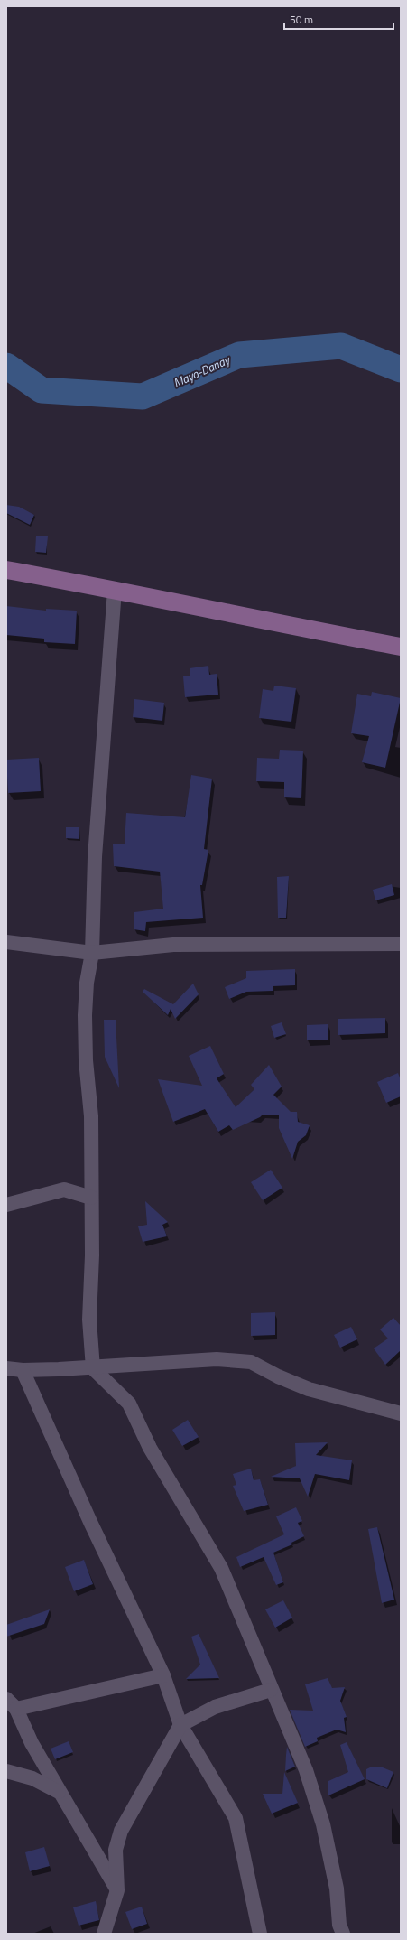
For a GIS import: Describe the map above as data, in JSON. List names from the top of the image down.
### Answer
{
  "water": ["Mayo-Danay"],
  "scale_bar": "50 m"
}
